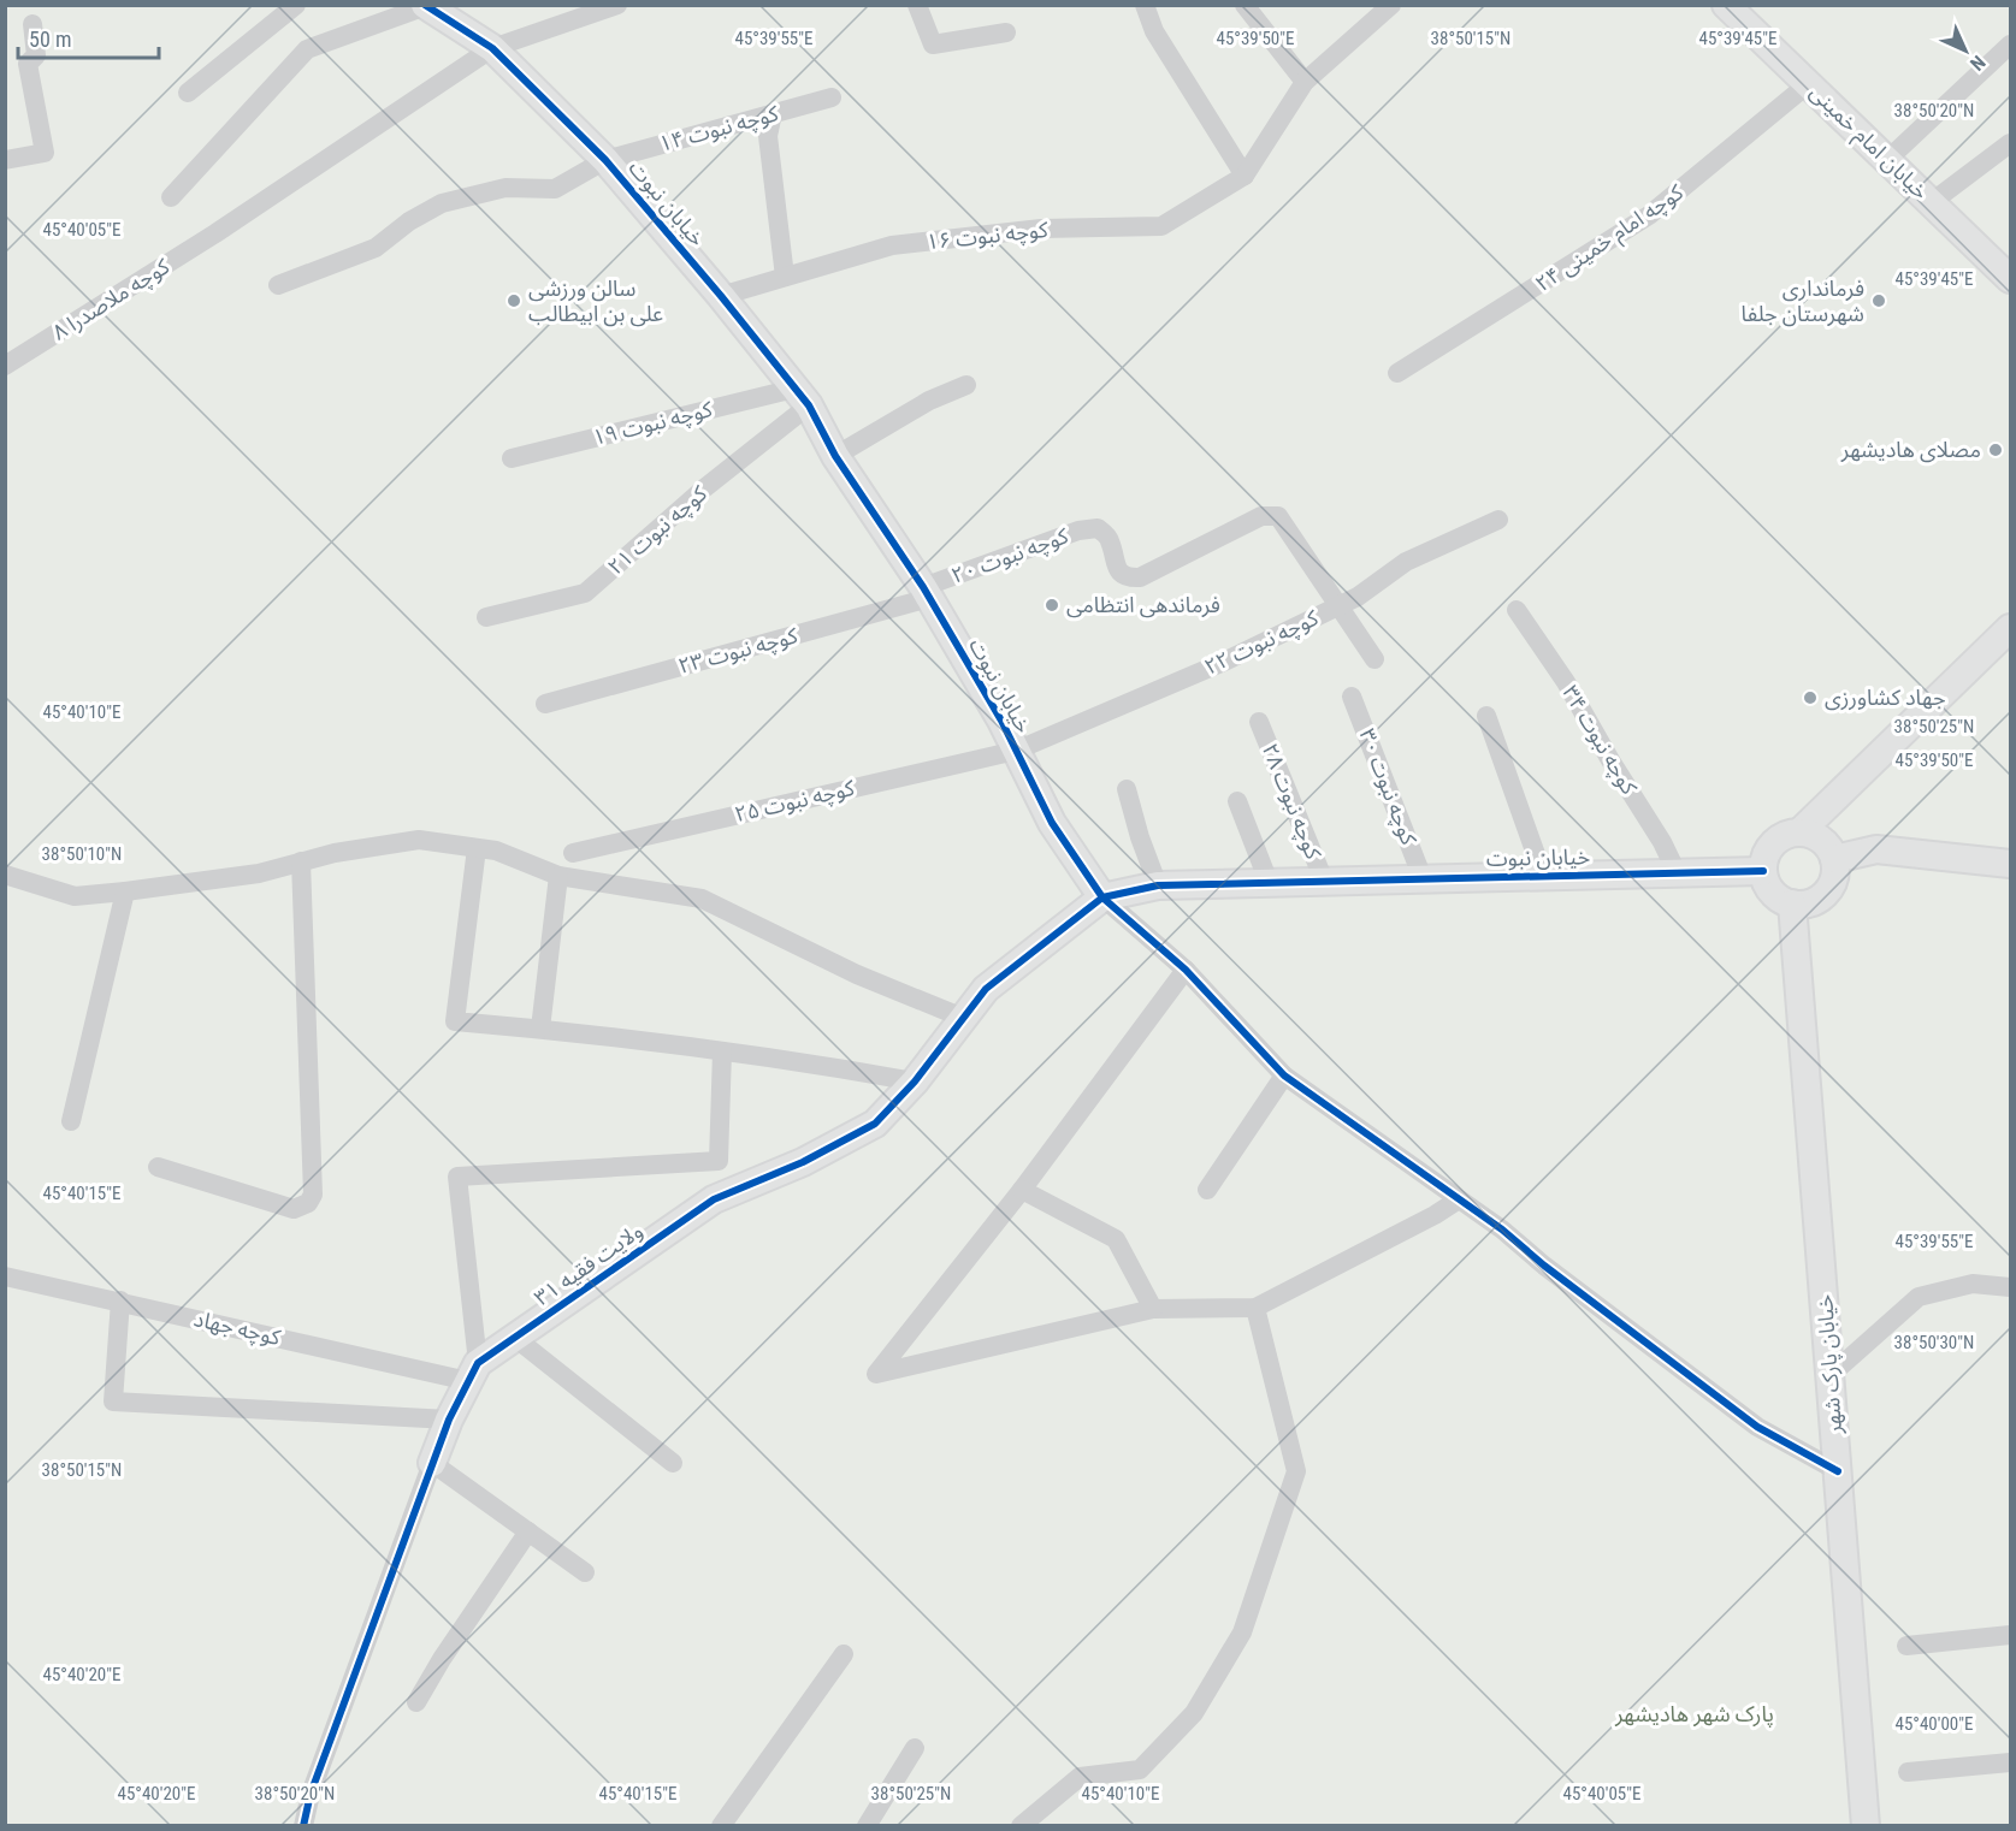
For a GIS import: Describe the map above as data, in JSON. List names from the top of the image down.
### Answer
{
  "streets": {
    "street": [
      "کوچه نبوت ۱۴",
      "خیابان امام خمینی",
      "خیابان نبوت",
      "کوچه نبوت ۱۶",
      "کوچه امام خمینی ۲۴",
      "کوچه ملاصدرا ۸",
      "کوچه نبوت ۱۹",
      "کوچه نبوت ۲۱",
      "کوچه نبوت ۲۰",
      "کوچه نبوت ۲۲",
      "کوچه نبوت ۲۳",
      "کوچه نبوت ۳۴",
      "کوچه نبوت ۳۰",
      "کوچه نبوت ۲۵",
      "کوچه نبوت ۲۸",
      "ولایت فقیه ۳۱",
      "کوچه جهاد",
      "خیابان پارک شهر"
    ]
  },
  "crossings": [
    ["کوچه نبوت ۱۴", "خیابان نبوت"],
    ["خیابان امام خمینی", "کوچه امام خمینی ۲۴"],
    ["خیابان نبوت", "کوچه نبوت ۱۶"],
    ["خیابان نبوت", "کوچه ملاصدرا ۸"],
    ["خیابان نبوت", "کوچه نبوت ۱۹"],
    ["خیابان نبوت", "کوچه نبوت ۲۱"],
    ["خیابان نبوت", "کوچه نبوت ۲۰"],
    ["خیابان نبوت", "کوچه نبوت ۲۲"],
    ["خیابان نبوت", "کوچه نبوت ۲۳"],
    ["خیابان نبوت", "کوچه نبوت ۳۴"],
    ["خیابان نبوت", "کوچه نبوت ۳۰"],
    ["خیابان نبوت", "کوچه نبوت ۲۵"],
    ["خیابان نبوت", "کوچه نبوت ۲۸"],
    ["خیابان نبوت", "ولایت فقیه ۳۱"],
    ["خیابان نبوت", "خیابان پارک شهر"],
    ["کوچه نبوت ۱۹", "کوچه نبوت ۲۱"],
    ["کوچه نبوت ۲۰", "کوچه نبوت ۲۲"],
    ["کوچه نبوت ۲۰", "کوچه نبوت ۲۳"],
    ["کوچه نبوت ۲۲", "کوچه نبوت ۲۵"],
    ["ولایت فقیه ۳۱", "کوچه جهاد"]
  ],
  "parks": ["پارک شهر هادیشهر"],
  "places": [
    "سالن ورزشی علی بن ابیطالب",
    "فرمانداری شهرستان جلفا",
    "مصلای هادیشهر",
    "فرماندهی انتظامی",
    "جهاد کشاورزی"
  ],
  "scale_bar": "50 m",
  "north": "bottom right",
  "coordinates": [
    "45°39'55\"E",
    "45°39'50\"E",
    "38°50'15\"N",
    "45°39'45\"E",
    "38°50'20\"N",
    "45°40'05\"E",
    "45°40'10\"E",
    "38°50'25\"N",
    "38°50'10\"N",
    "45°40'15\"E",
    "38°50'30\"N",
    "45°40'20\"E",
    "45°40'00\"E"
  ]
}
